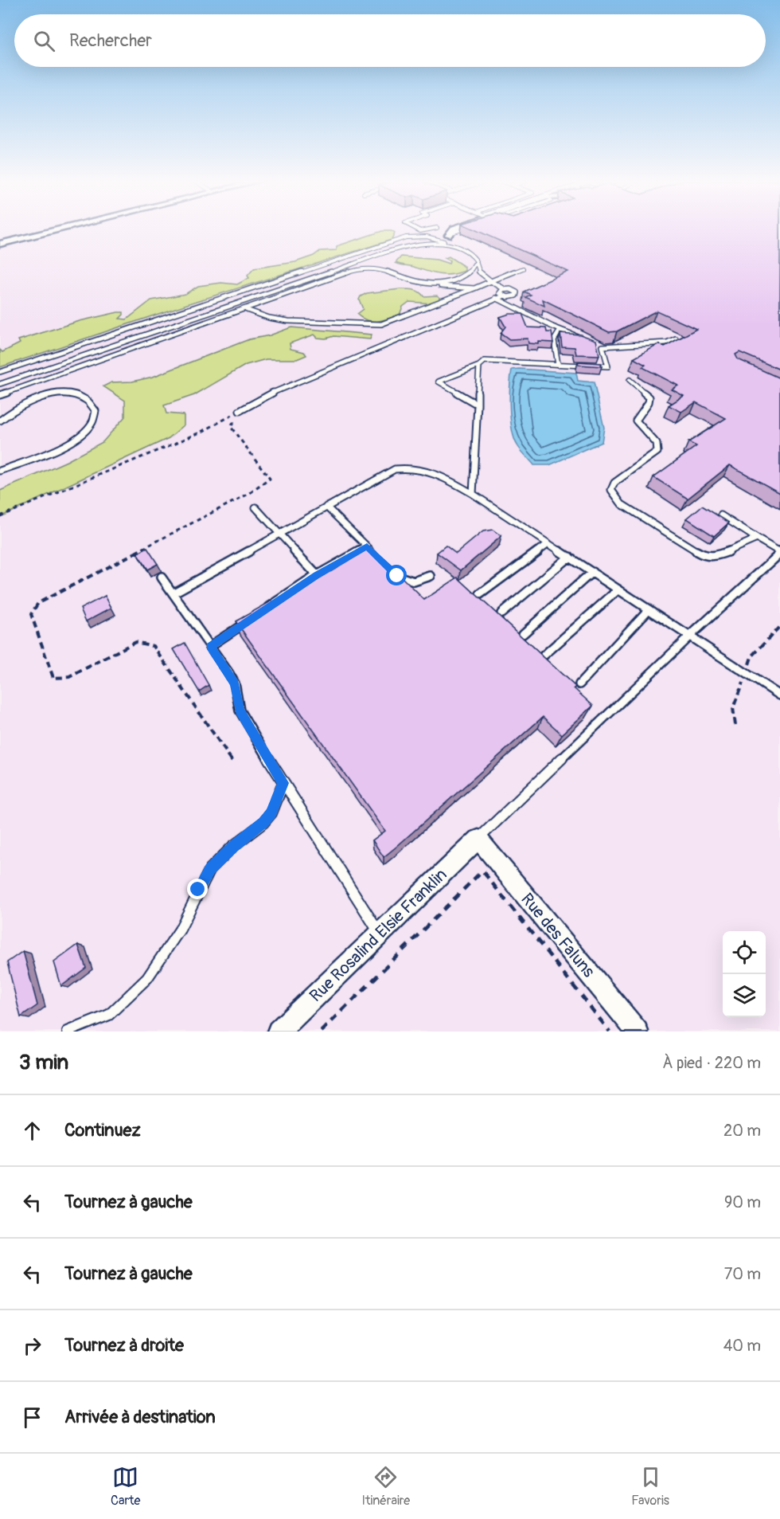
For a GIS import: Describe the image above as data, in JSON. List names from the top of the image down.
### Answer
{
  "streets": {
    "street": ["Rue Rosalind Elsie Franklin", "Rue des Faluns"]
  },
  "crossings": [
    ["Rue Rosalind Elsie Franklin", "Rue des Faluns"]
  ],
  "page": {
    "search": "Rechercher",
    "heading": ["3 min", "À pied · 220 m"],
    "list": [
      ["Continuez", "20 m"],
      ["Tournez à gauche", "90 m"],
      ["Tournez à gauche", "70 m"],
      ["Tournez à droite", "40 m"],
      "Arrivée à destination"
    ],
    "nav": ["Carte", "Itinéraire", "Favoris"]
  }
}
